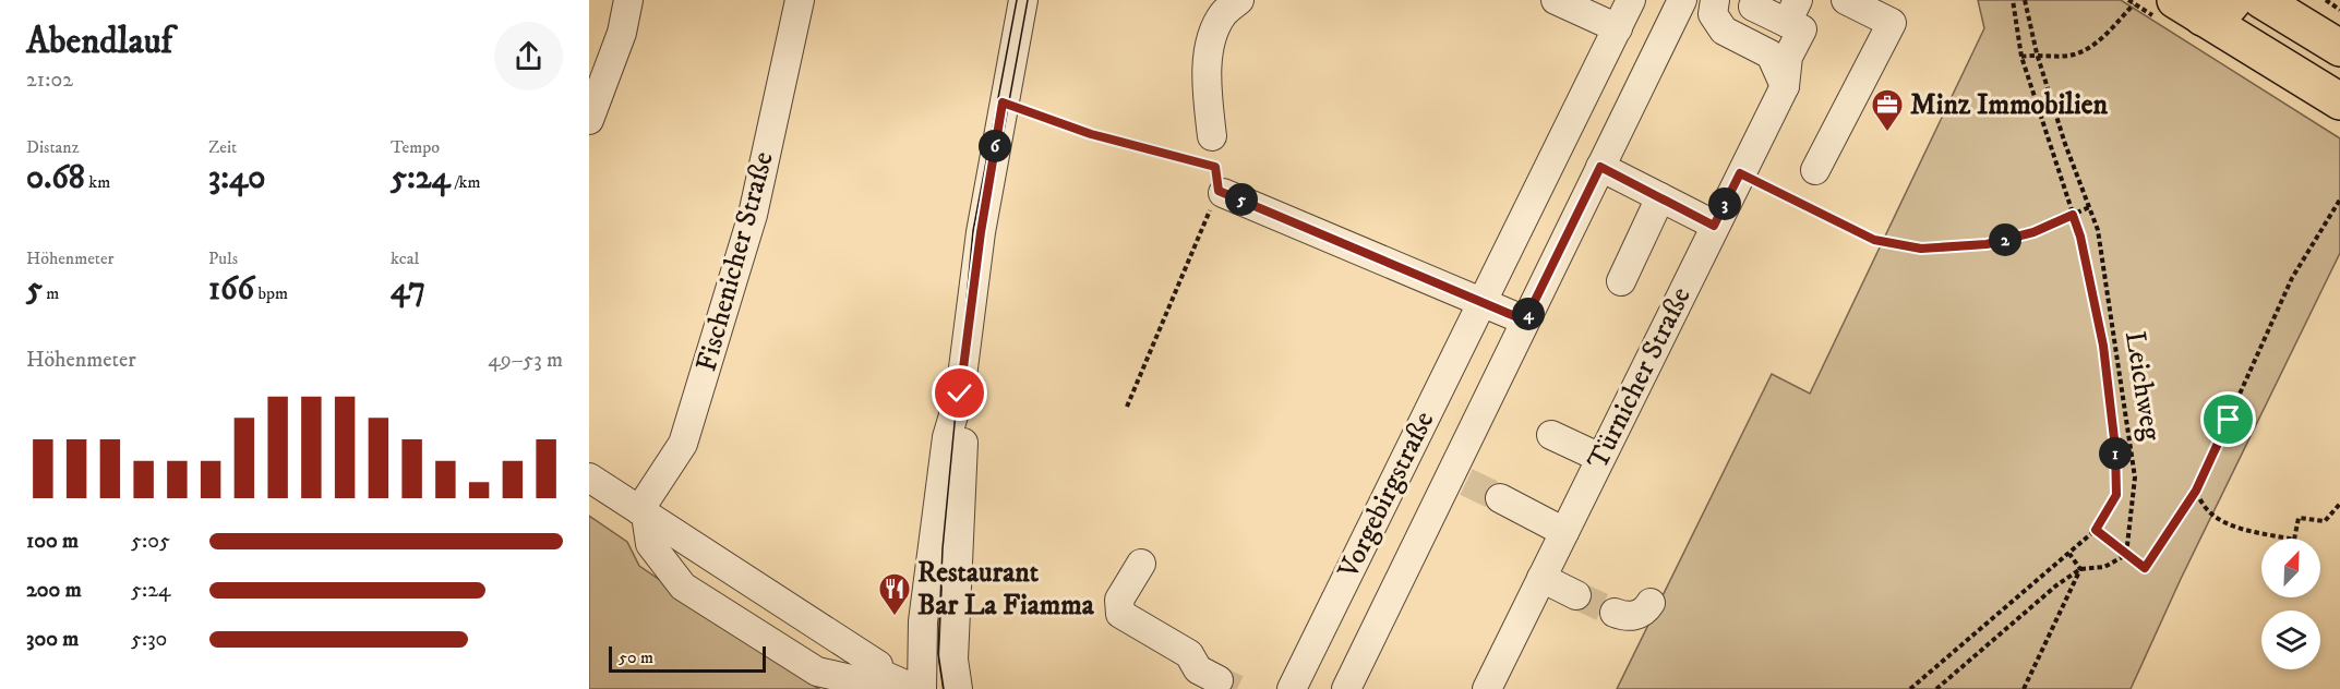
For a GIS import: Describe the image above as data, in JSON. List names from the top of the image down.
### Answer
{
  "streets": {
    "street": ["Fischenicher Straße", "Türnicher Straße", "Vorgebirgstraße"],
    "path": ["Leichweg"]
  },
  "places": {
    "office": ["Minz Immobilien"],
    "restaurant": ["Restaurant Bar La Fiamma"]
  },
  "scale_bar": "50 m",
  "north": "top right",
  "page": {
    "heading": ["Abendlauf", "21:02"],
    "stats": [
      ["Distanz", "0.68 km"],
      ["Zeit", "3:40"],
      ["Tempo", "5:24 /km"],
      ["Höhenmeter", "5 m"],
      ["Puls", "166 bpm"],
      ["kcal", "47"]
    ],
    "pins": [
      "6",
      "5",
      "3",
      "2",
      "4",
      "1"
    ],
    "chart": ["Höhenmeter", "49–53 m"],
    "list": [
      {
        "name": "100 m",
        "note": "5:05"
      },
      {
        "name": "200 m",
        "note": "5:24"
      },
      {
        "name": "300 m",
        "note": "5:30"
      }
    ],
    "scale": "50 m"
  }
}
